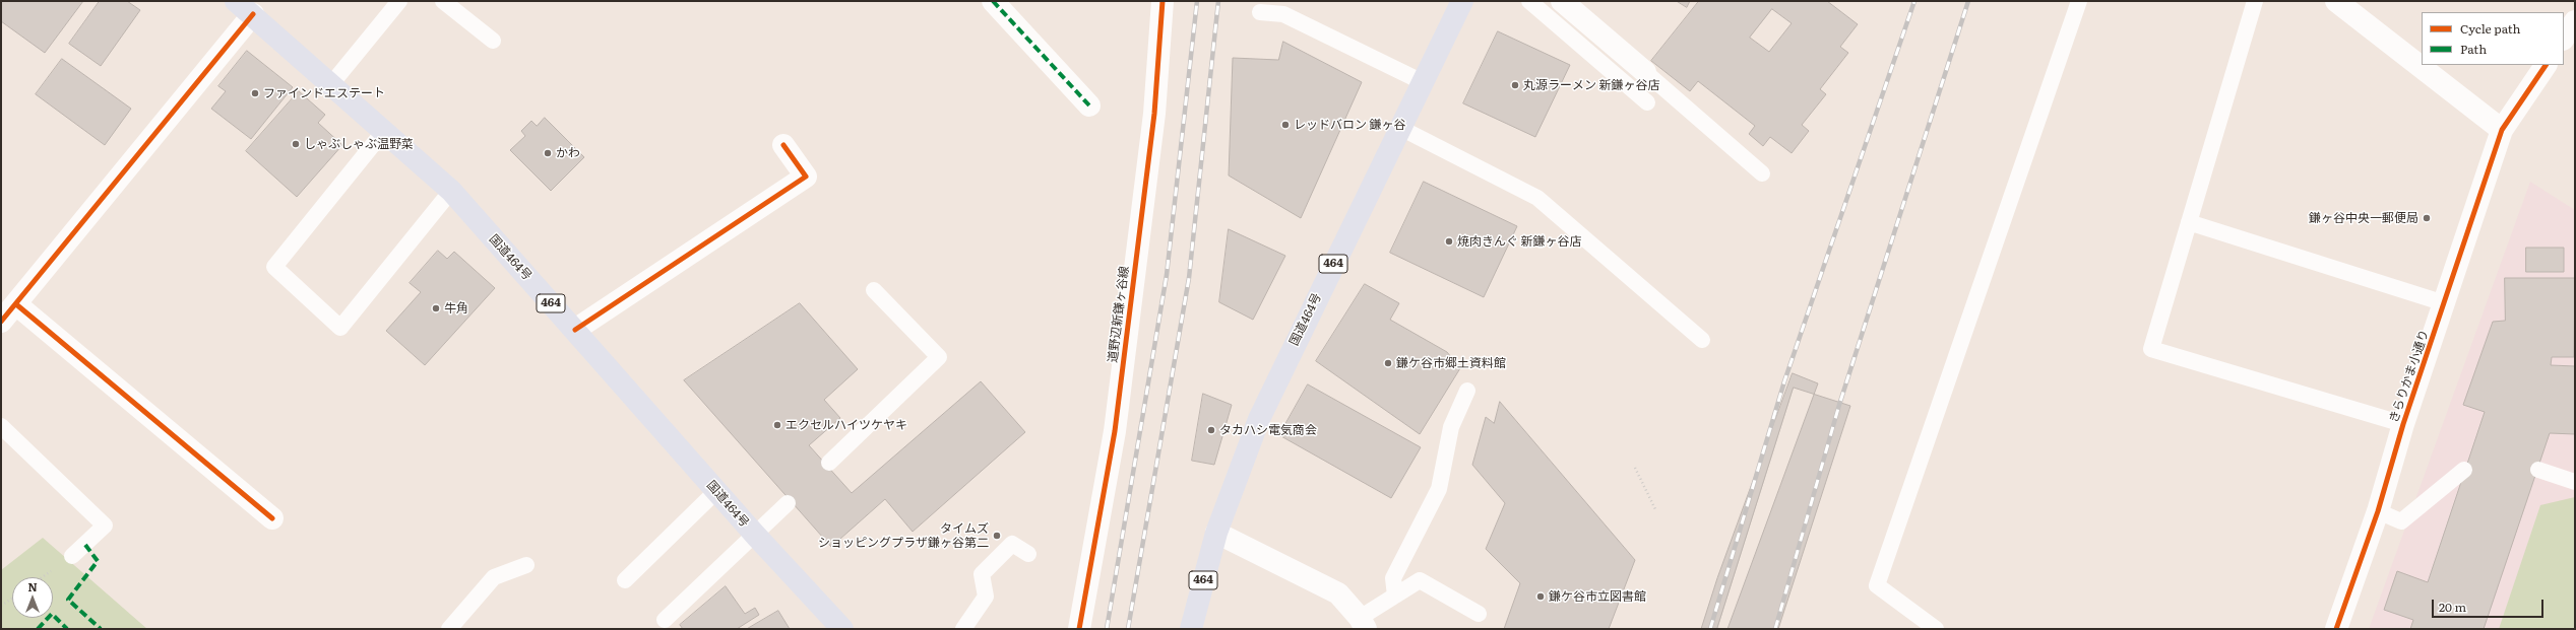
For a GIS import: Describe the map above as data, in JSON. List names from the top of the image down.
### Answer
{
  "streets": {
    "highway": ["国道464号", "464"],
    "street": ["道野辺新鎌ヶ谷線", "きらりかま小通り"]
  },
  "places": [
    "丸源ラーメン 新鎌ヶ谷店",
    "ファインドエステート",
    "レッドバロン 鎌ヶ谷",
    "しゃぶしゃぶ温野菜",
    "かわ",
    "鎌ヶ谷中央一郵便局",
    "焼肉きんぐ 新鎌ヶ谷店",
    "牛角",
    "鎌ケ谷市郷土資料館",
    "エクセルハイツケヤキ",
    "タカハシ電気商会",
    "タイムズ ショッピングプラザ鎌ヶ谷第二",
    "鎌ケ谷市立図書館"
  ],
  "legend": ["Cycle path", "Path"],
  "scale_bar": "20 m",
  "north": "top"
}
